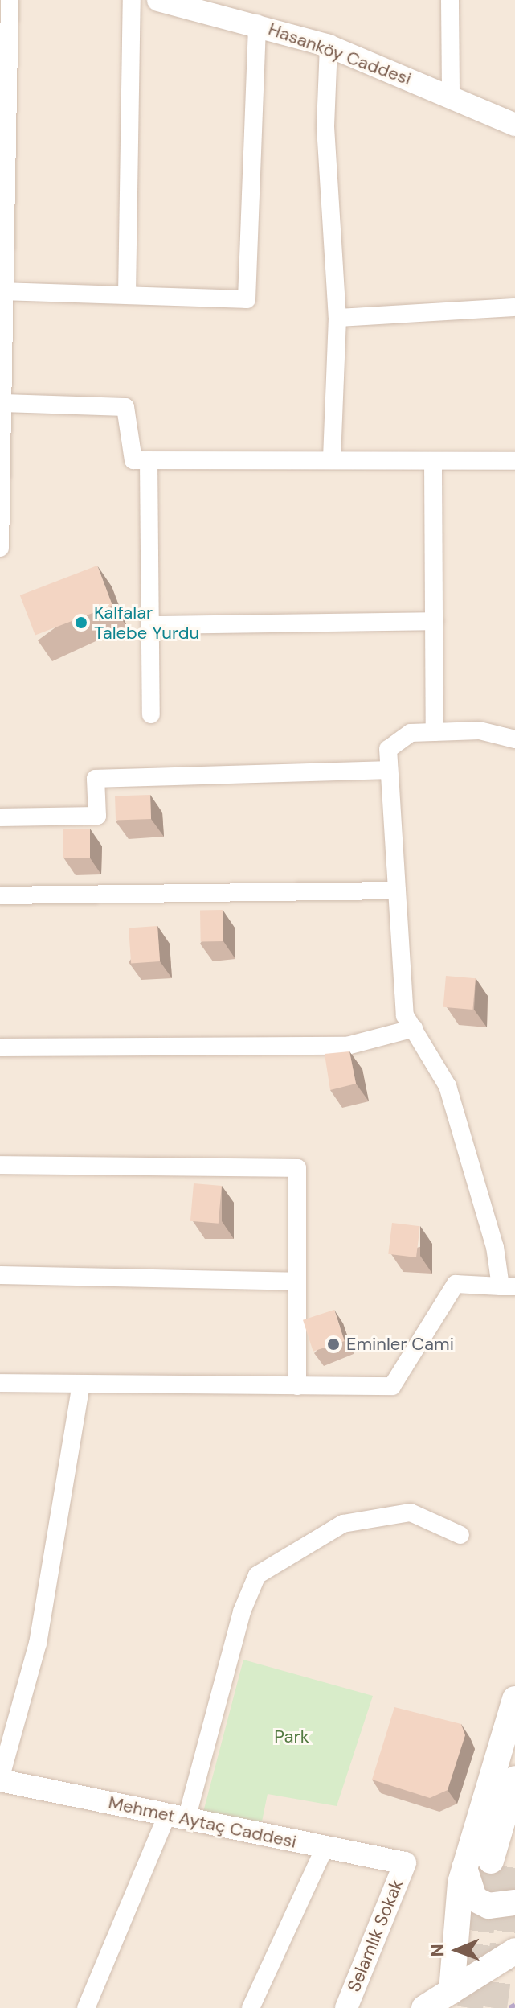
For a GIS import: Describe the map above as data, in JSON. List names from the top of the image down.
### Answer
{
  "streets": {
    "street": ["Hasanköy Caddesi", "Mehmet Aytaç Caddesi", "Selamlık Sokak"]
  },
  "crossings": [
    ["Mehmet Aytaç Caddesi", "Selamlık Sokak"]
  ],
  "parks": ["Park"],
  "places": ["Kalfalar Talebe Yurdu", "Eminler Cami"],
  "north": "left"
}
